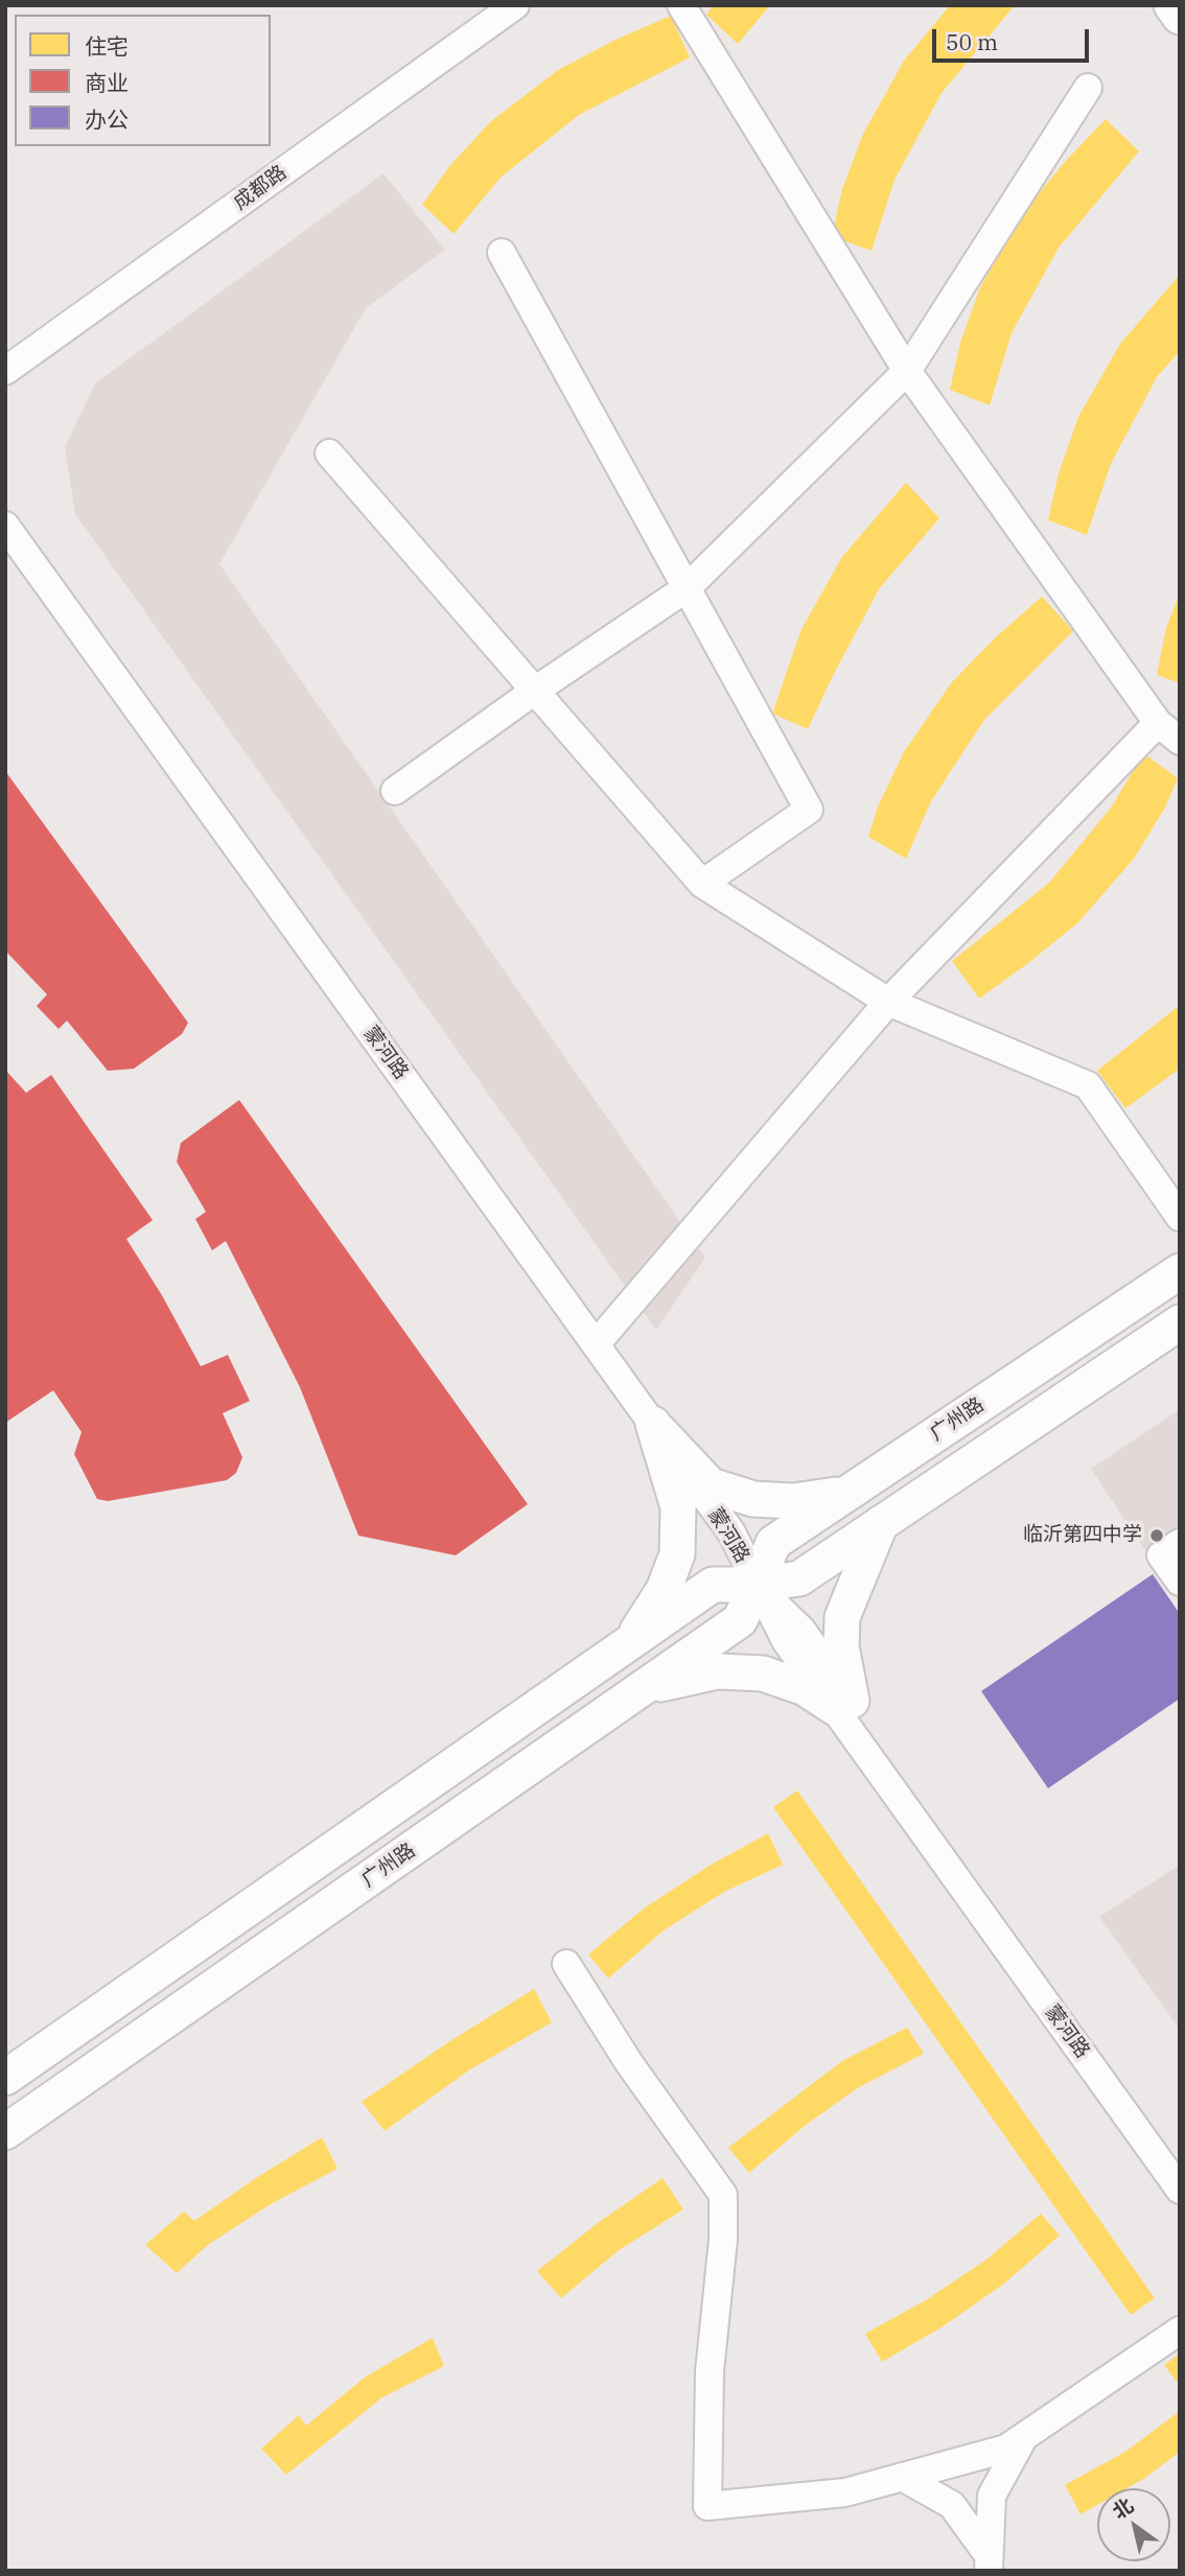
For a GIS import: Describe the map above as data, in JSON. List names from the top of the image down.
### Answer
{
  "streets": {
    "main road": ["广州路"],
    "street": ["成都路", "蒙河路"]
  },
  "crossings": [
    ["蒙河路", "广州路"]
  ],
  "places": ["临沂第四中学"],
  "legend": ["住宅", "商业", "办公"],
  "scale_bar": "50 m",
  "north": "top left"
}
